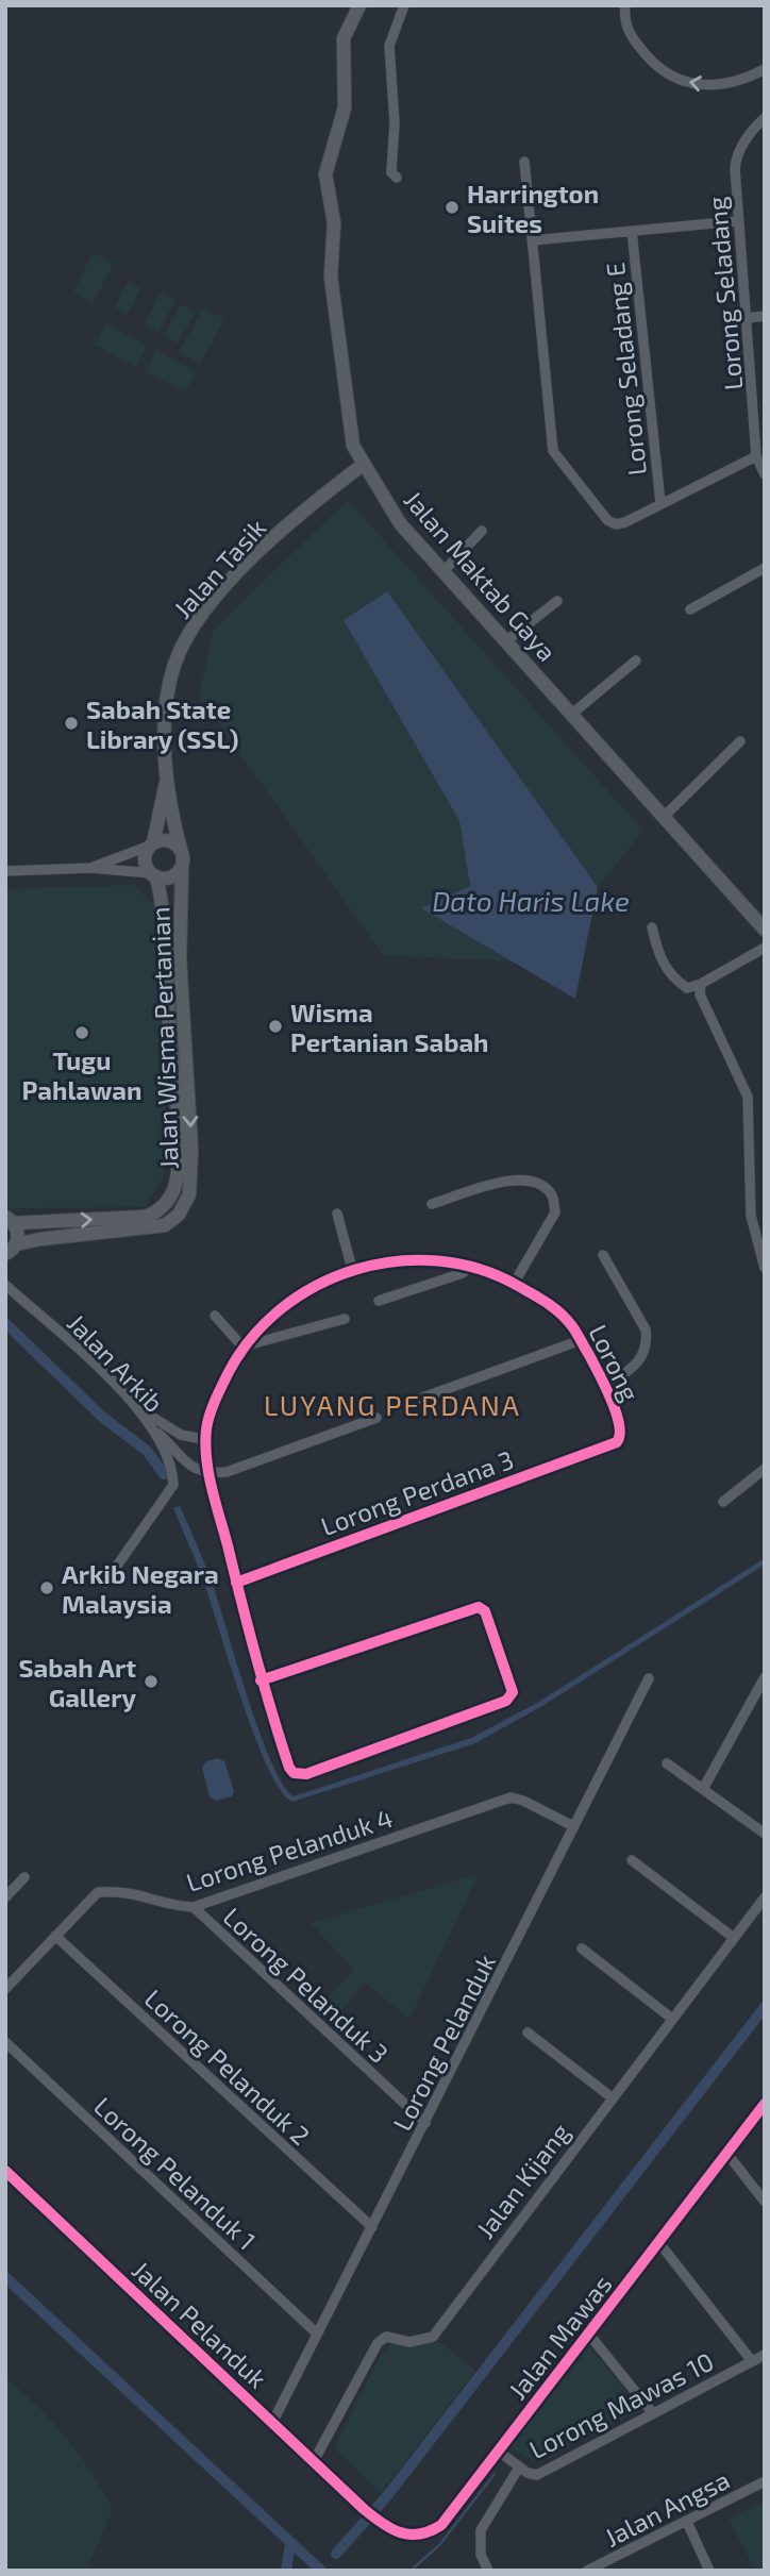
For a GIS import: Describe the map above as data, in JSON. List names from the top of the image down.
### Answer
{
  "streets": {
    "street": [
      "Lorong Seladang",
      "Lorong Seladang E",
      "Jalan Tasik",
      "Jalan Maktab Gaya",
      "Jalan Wisma Pertanian",
      "Jalan Arkib",
      "Lorong",
      "Lorong Perdana 3",
      "Lorong Pelanduk 4",
      "Lorong Pelanduk 3",
      "Lorong Pelanduk",
      "Lorong Pelanduk 2",
      "Lorong Pelanduk 1",
      "Jalan Kijang",
      "Jalan Pelanduk",
      "Jalan Mawas",
      "Lorong Mawas 10",
      "Jalan Angsa"
    ]
  },
  "crossings": [
    ["Jalan Tasik", "Jalan Maktab Gaya"],
    ["Jalan Tasik", "Jalan Wisma Pertanian"],
    ["Lorong", "Lorong Perdana 3"],
    ["Lorong Pelanduk 4", "Lorong Pelanduk 3"],
    ["Lorong Pelanduk 4", "Lorong Pelanduk"],
    ["Lorong Pelanduk 4", "Lorong Pelanduk 2"],
    ["Lorong Pelanduk 3", "Lorong Pelanduk"],
    ["Lorong Pelanduk", "Lorong Pelanduk 2"],
    ["Lorong Pelanduk", "Lorong Pelanduk 1"],
    ["Lorong Pelanduk", "Jalan Pelanduk"],
    ["Jalan Kijang", "Jalan Pelanduk"],
    ["Jalan Pelanduk", "Jalan Mawas"],
    ["Jalan Mawas", "Lorong Mawas 10"]
  ],
  "districts": ["LUYANG PERDANA"],
  "water": ["Dato Haris Lake"],
  "places": [
    "Harrington Suites",
    "Sabah State Library (SSL)",
    "Wisma Pertanian Sabah",
    "Tugu Pahlawan",
    "Arkib Negara Malaysia",
    "Sabah Art Gallery"
  ]
}
